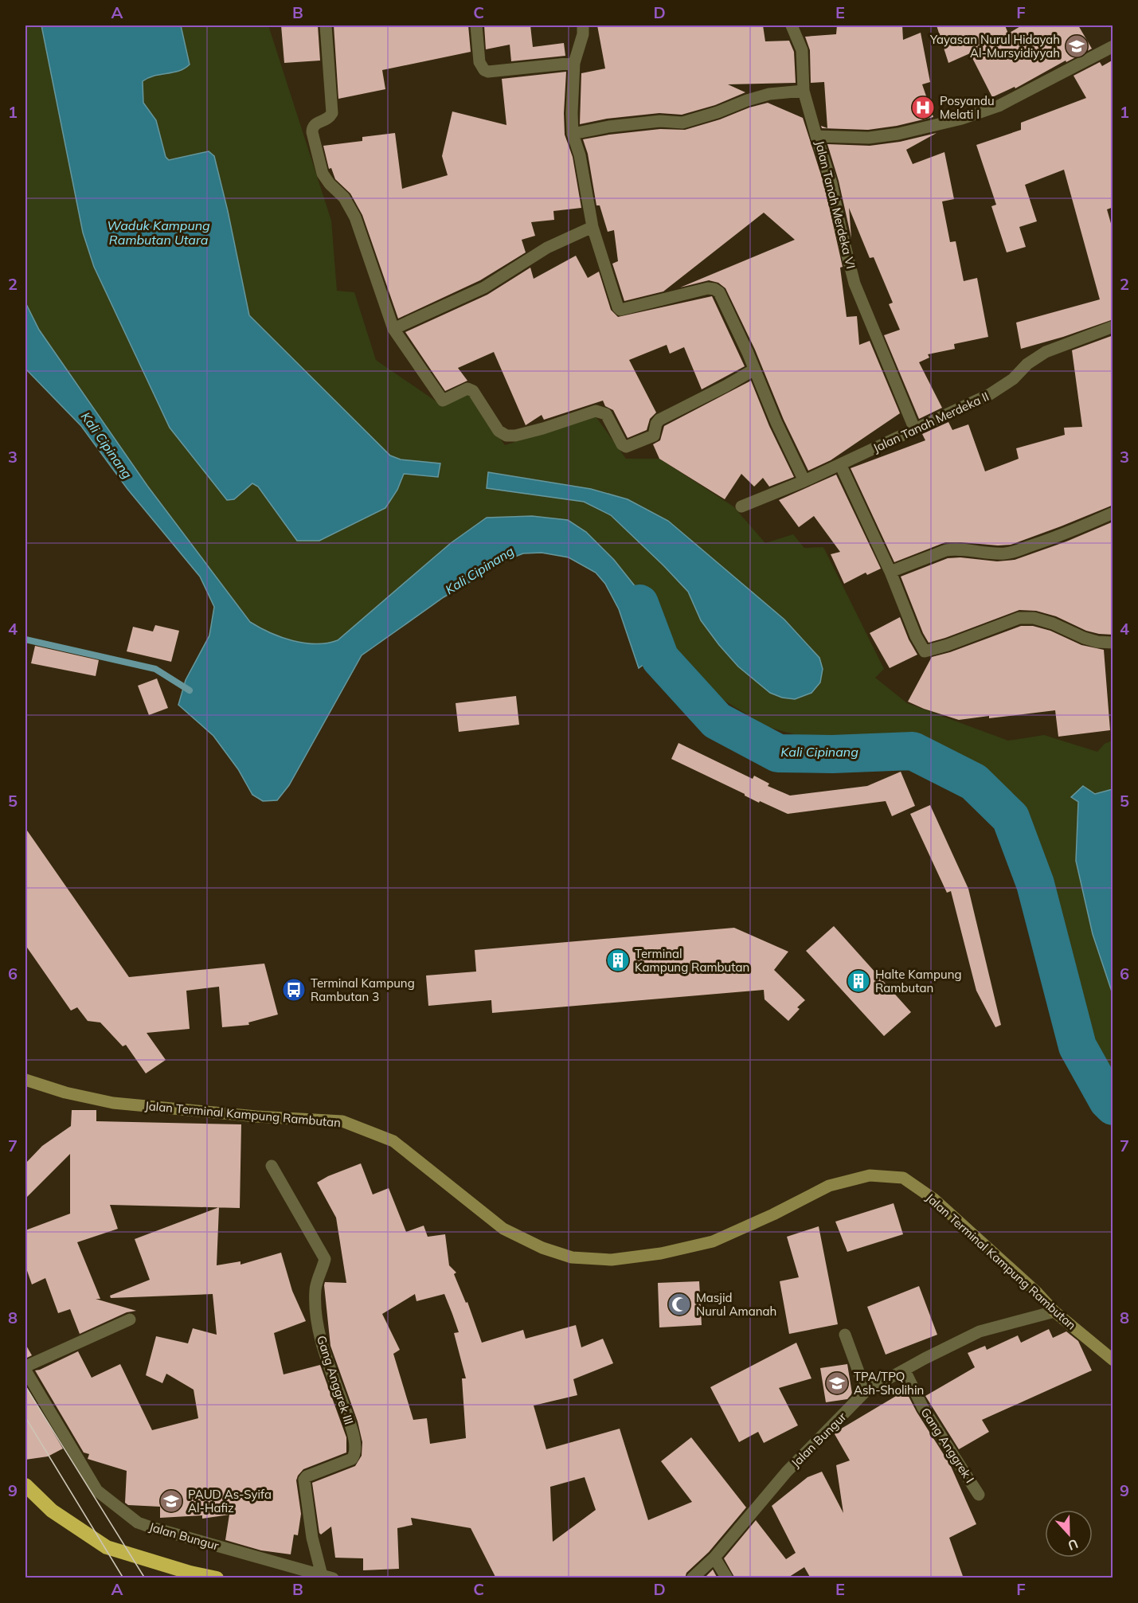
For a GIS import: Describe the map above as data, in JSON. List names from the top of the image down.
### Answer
{
  "streets": {
    "street": [
      "Jalan Tanah Merdeka VI",
      "Jalan Tanah Merdeka II",
      "Jalan Terminal Kampung Rambutan",
      "Gang Anggrek III",
      "Jalan Bungur",
      "Gang Anggrek I"
    ]
  },
  "crossings": [
    ["Jalan Tanah Merdeka VI", "Jalan Tanah Merdeka II"],
    ["Jalan Terminal Kampung Rambutan", "Jalan Bungur"],
    ["Gang Anggrek III", "Jalan Bungur"],
    ["Jalan Bungur", "Gang Anggrek I"]
  ],
  "water": ["Waduk Kampung Rambutan Utara", "Kali Cipinang"],
  "places": {
    "school or university": ["Yayasan Nurul Hidayah Al-Mursyidiyyah", "TPA/TPQ Ash-Sholihin", "PAUD As-Syifa Al-Hafiz"],
    "hospital": ["Posyandu Melati I"],
    "building": ["Terminal Kampung Rambutan", "Halte Kampung Rambutan"],
    "bus stop": ["Terminal Kampung Rambutan 3"],
    "mosque": ["Masjid Nurul Amanah"]
  },
  "north": "bottom",
  "grid": {
    "columns": [
      "A",
      "B",
      "C",
      "D",
      "E",
      "F"
    ],
    "rows": [
      "1",
      "2",
      "3",
      "4",
      "5",
      "6",
      "7",
      "8",
      "9"
    ]
  }
}
